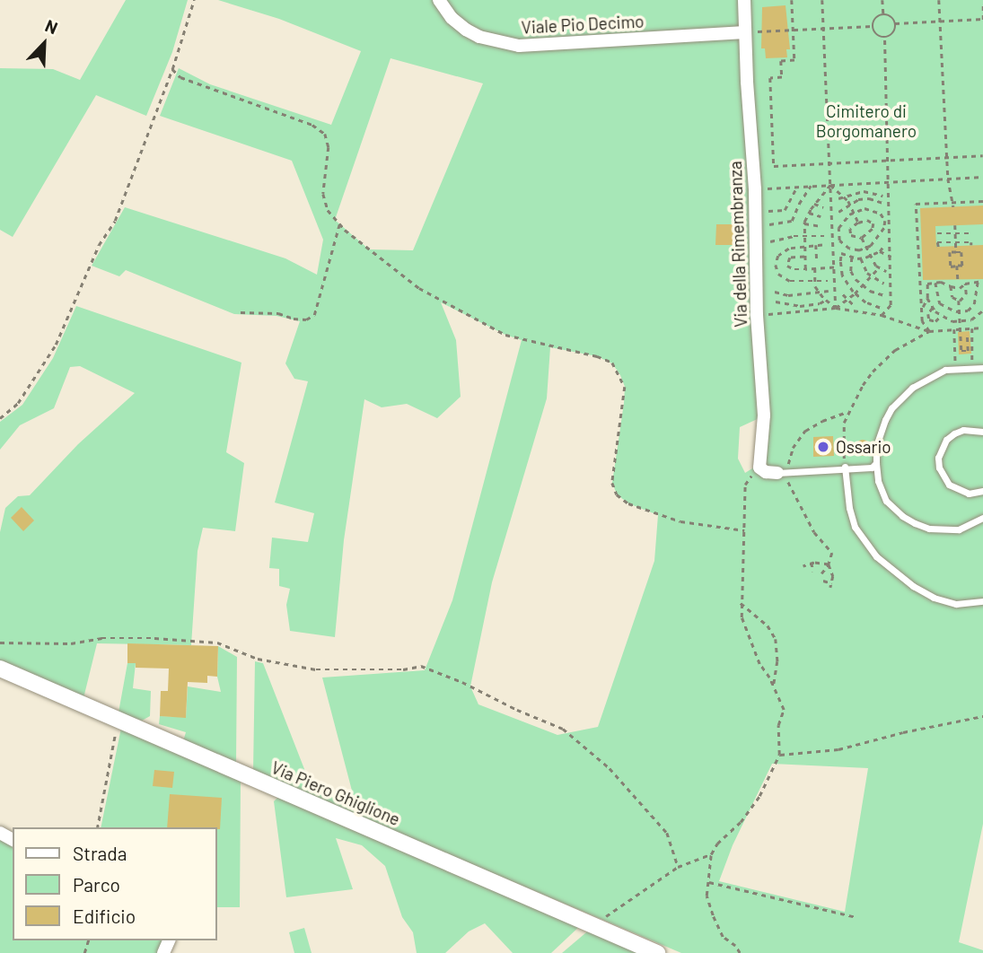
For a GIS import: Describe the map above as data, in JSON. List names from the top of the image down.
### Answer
{
  "streets": {
    "street": ["Viale Pio Decimo", "Via della Rimembranza", "Via Piero Ghiglione"]
  },
  "crossings": [
    ["Viale Pio Decimo", "Via della Rimembranza"]
  ],
  "parks": ["Cimitero di Borgomanero"],
  "places": ["Ossario"],
  "legend": ["Strada", "Parco", "Edificio"],
  "north": "top right"
}
